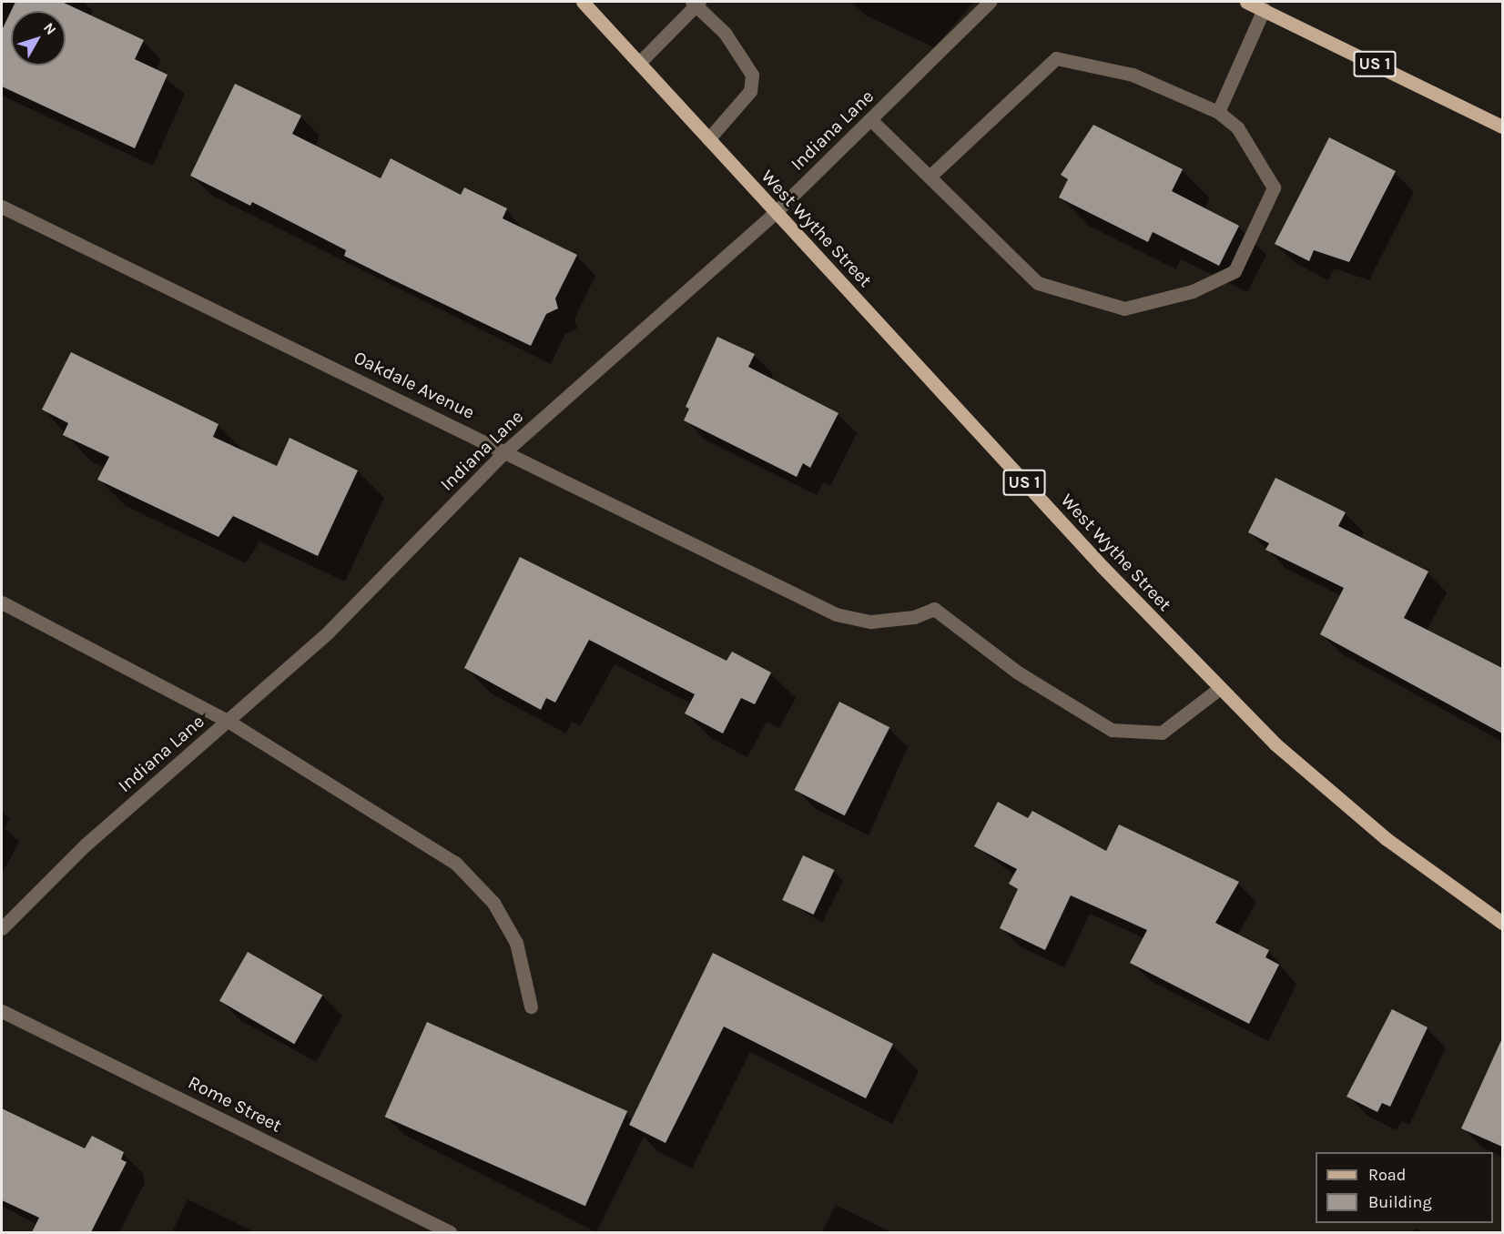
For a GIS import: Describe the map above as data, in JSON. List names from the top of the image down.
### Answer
{
  "streets": {
    "main road": ["US 1", "West Wythe Street"],
    "street": ["Indiana Lane", "Oakdale Avenue", "Rome Street"]
  },
  "crossings": [
    ["Indiana Lane", "West Wythe Street"],
    ["Indiana Lane", "Oakdale Avenue"],
    ["West Wythe Street", "Oakdale Avenue"]
  ],
  "legend": ["Road", "Building"],
  "north": "top right"
}
